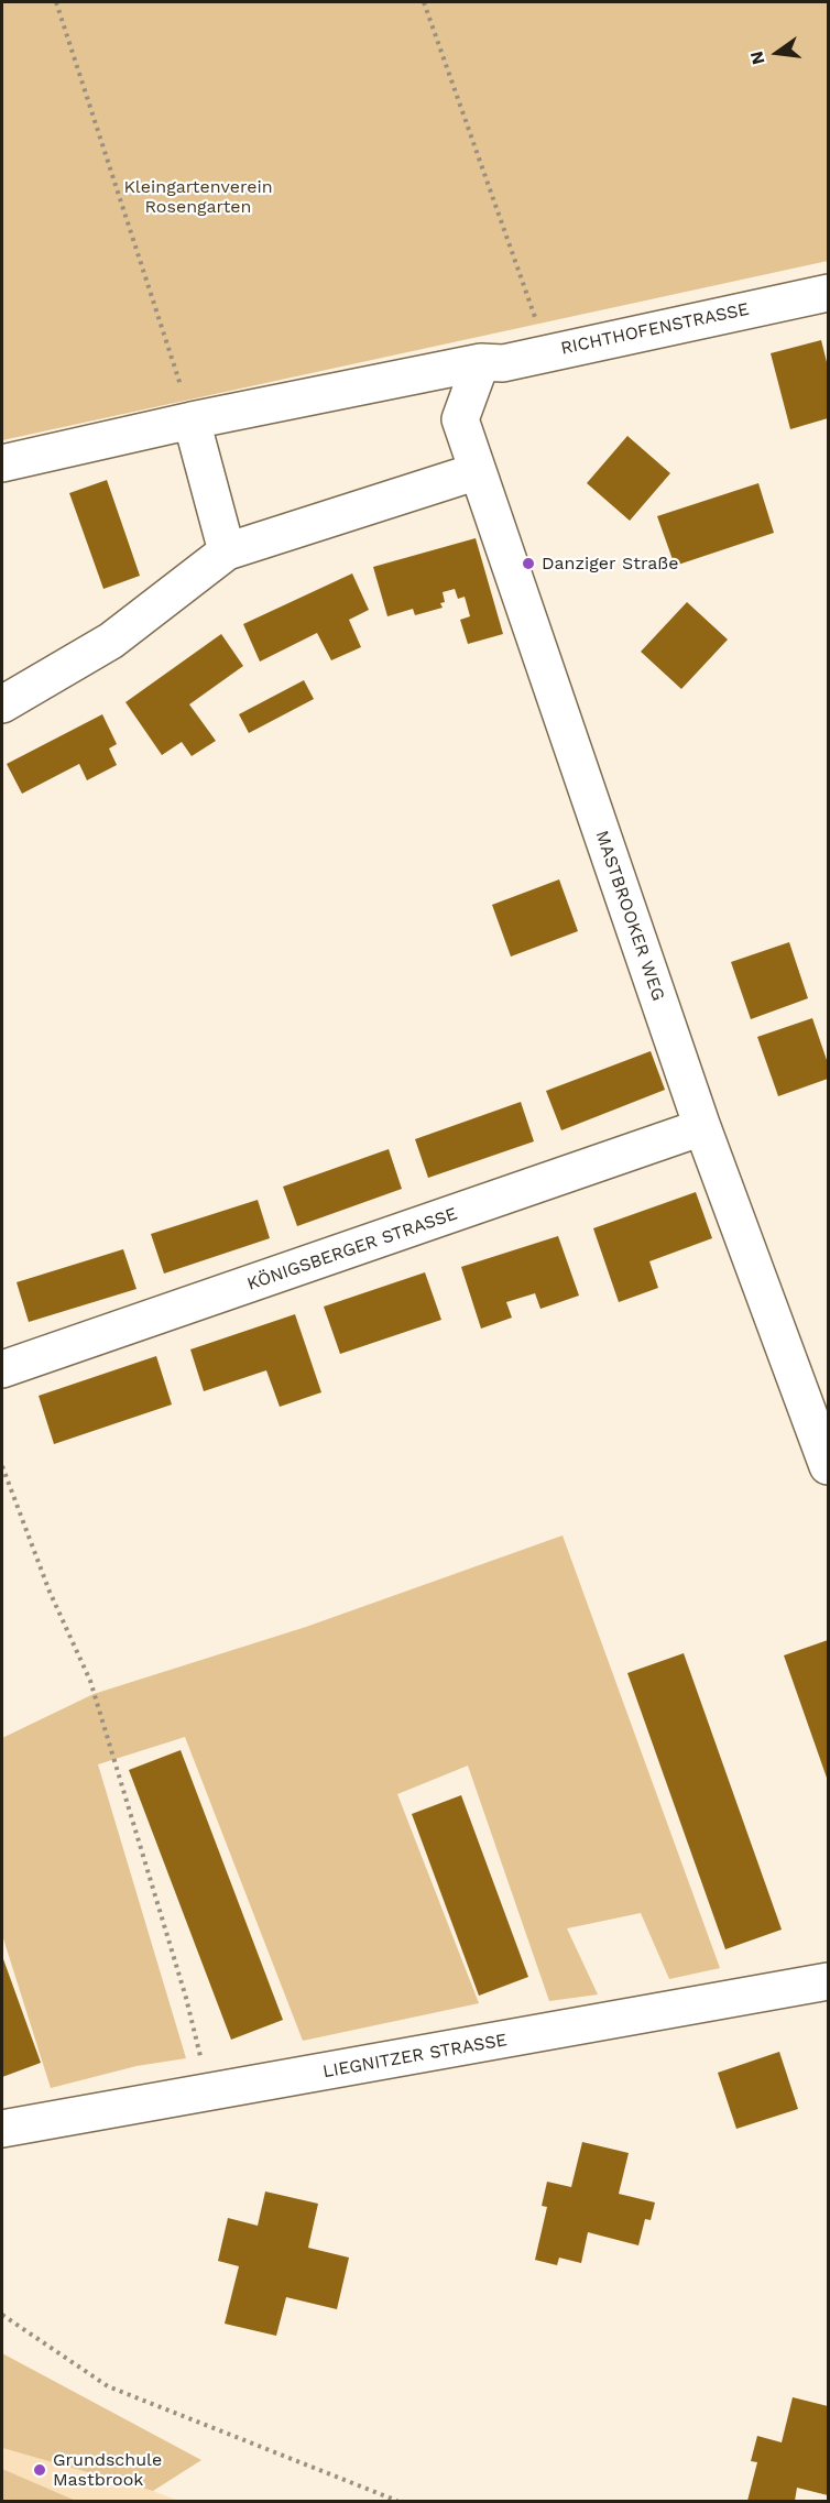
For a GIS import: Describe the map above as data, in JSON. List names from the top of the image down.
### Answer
{
  "streets": {
    "street": [
      "RICHTHOFENSTRASSE",
      "MASTBROOKER WEG",
      "KÖNIGSBERGER STRASSE",
      "LIEGNITZER STRASSE"
    ]
  },
  "crossings": [
    ["RICHTHOFENSTRASSE", "MASTBROOKER WEG"],
    ["MASTBROOKER WEG", "KÖNIGSBERGER STRASSE"]
  ],
  "parks": ["Kleingartenverein Rosengarten"],
  "places": ["Danziger Straße", "Grundschule Mastbrook"],
  "north": "left"
}
